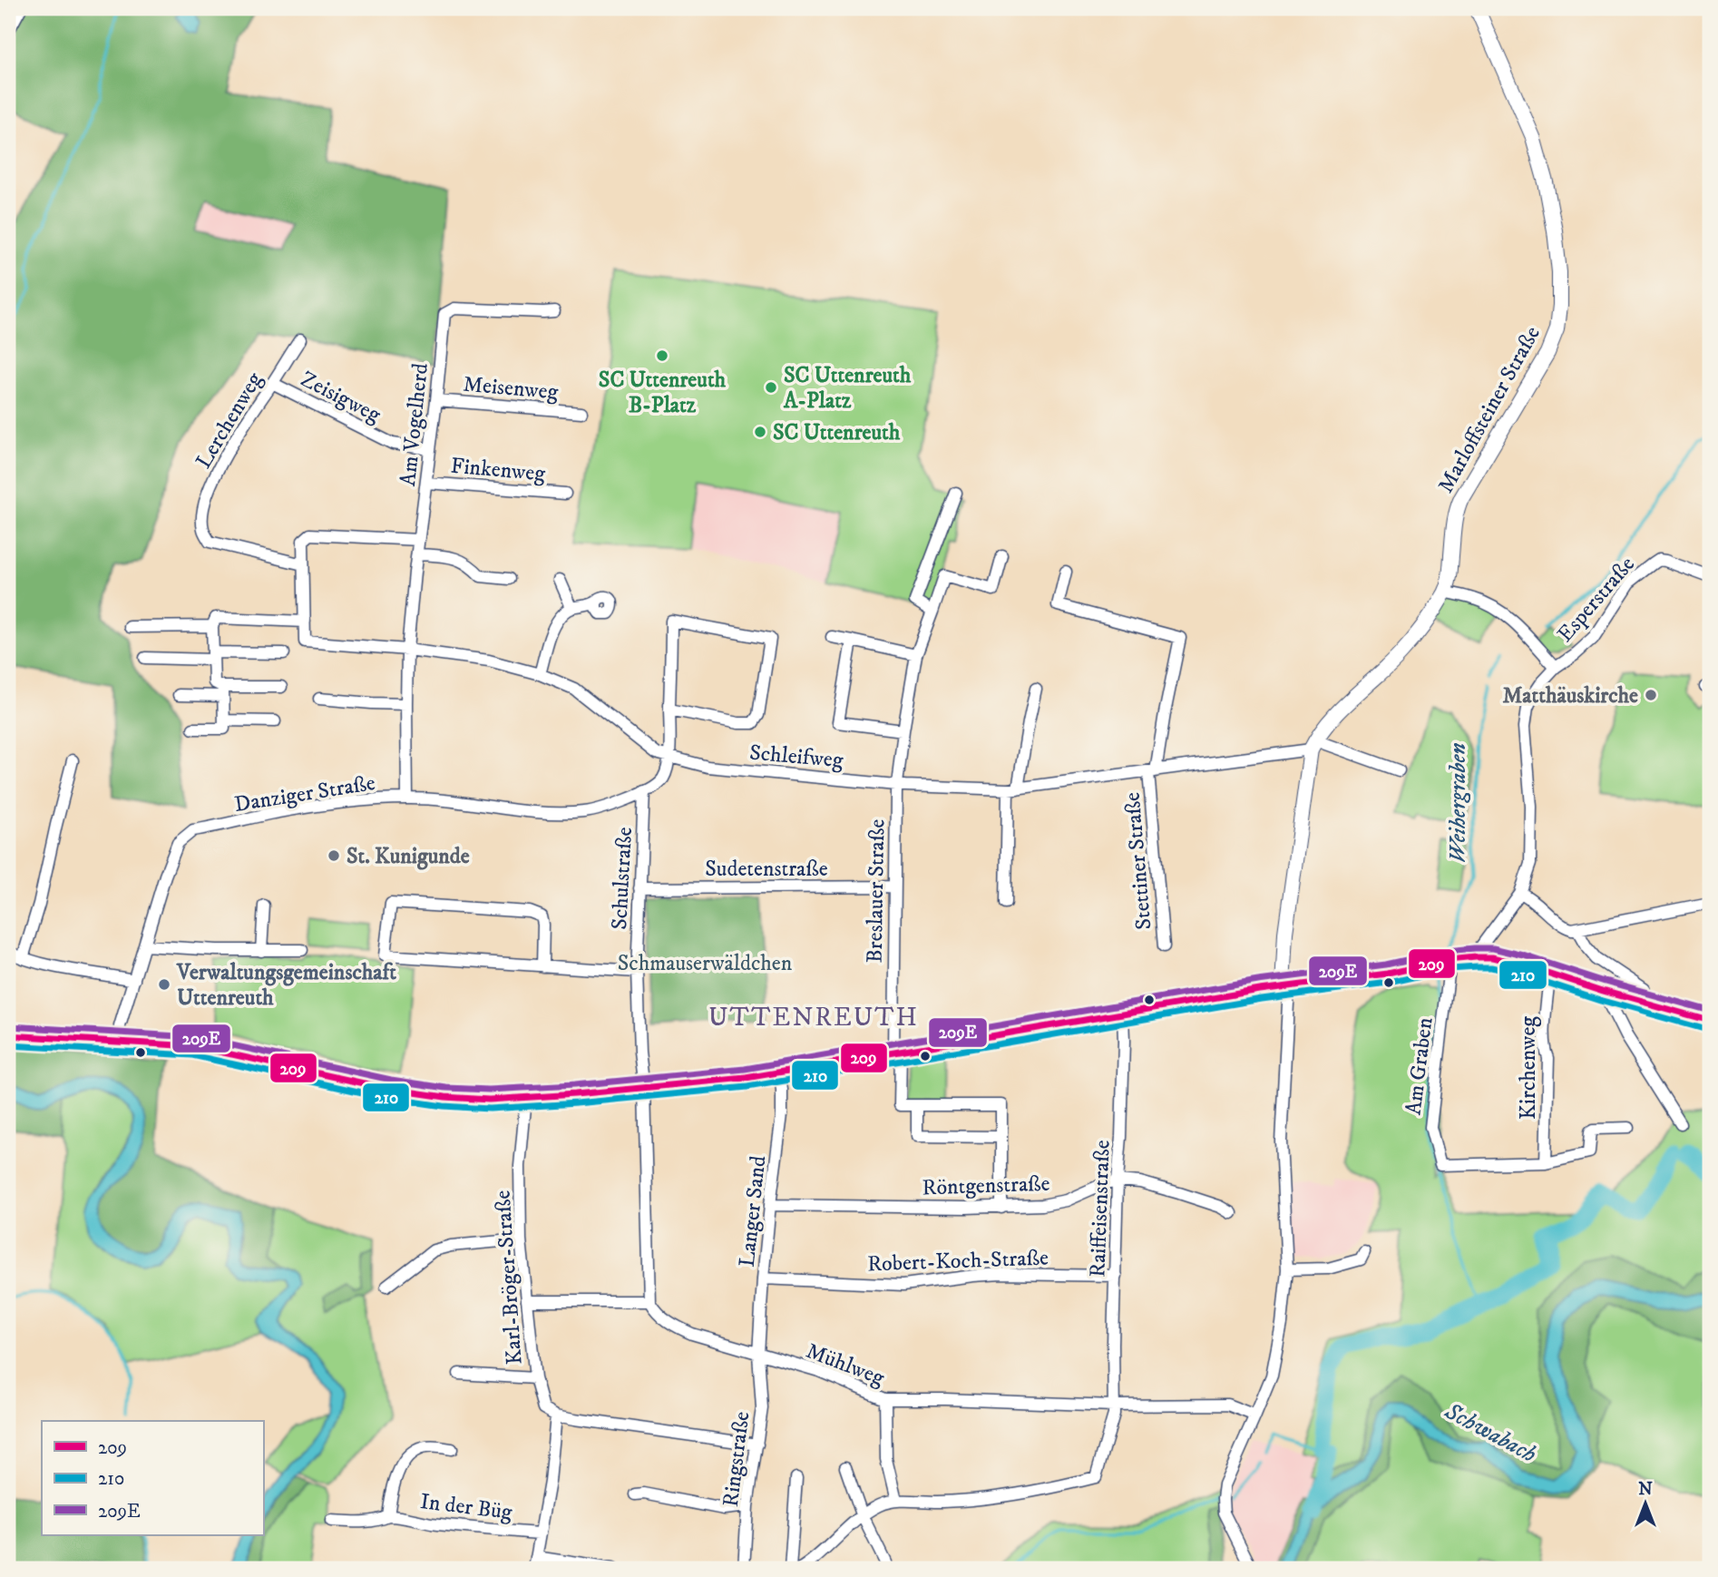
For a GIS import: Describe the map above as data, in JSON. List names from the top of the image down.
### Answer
{
  "streets": {
    "street": [
      "Meisenweg",
      "Zeisigweg",
      "Marloffsteiner Straße",
      "Lerchenweg",
      "Am Vogelherd",
      "Finkenweg",
      "Esperstraße",
      "Schleifweg",
      "Danziger Straße",
      "Stettiner Straße",
      "Sudetenstraße",
      "Schulstraße",
      "Breslauer Straße",
      "Am Graben",
      "Kirchenweg",
      "Röntgenstraße",
      "Raiffeisenstraße",
      "Langer Sand",
      "Robert-Koch-Straße",
      "Karl-Bröger-Straße",
      "Mühlweg",
      "Ringstraße",
      "In der Büg"
    ]
  },
  "crossings": [
    ["Meisenweg", "Am Vogelherd"],
    ["Zeisigweg", "Lerchenweg"],
    ["Zeisigweg", "Am Vogelherd"],
    ["Marloffsteiner Straße", "Schleifweg"],
    ["Am Vogelherd", "Finkenweg"],
    ["Am Vogelherd", "Schleifweg"],
    ["Am Vogelherd", "Danziger Straße"],
    ["Schleifweg", "Stettiner Straße"],
    ["Schleifweg", "Breslauer Straße"],
    ["Danziger Straße", "Schulstraße"],
    ["Sudetenstraße", "Schulstraße"],
    ["Sudetenstraße", "Breslauer Straße"],
    ["Am Graben", "Kirchenweg"],
    ["Röntgenstraße", "Raiffeisenstraße"],
    ["Röntgenstraße", "Langer Sand"],
    ["Raiffeisenstraße", "Robert-Koch-Straße"],
    ["Raiffeisenstraße", "Mühlweg"],
    ["Langer Sand", "Robert-Koch-Straße"],
    ["Langer Sand", "Mühlweg"],
    ["Langer Sand", "Ringstraße"],
    ["Mühlweg", "Ringstraße"]
  ],
  "districts": ["UTTENREUTH"],
  "water": ["Weihergraben", "Schwabach"],
  "parks": ["Schmauserwäldchen"],
  "places": [
    "SC Uttenreuth B-Platz",
    "SC Uttenreuth A-Platz",
    "SC Uttenreuth",
    "Matthäuskirche",
    "St. Kunigunde",
    "Verwaltungsgemeinschaft Uttenreuth"
  ],
  "lines": ["transit line 209E", "transit line 209", "transit line 210"],
  "legend": ["209", "210", "209E"],
  "north": "top"
}
